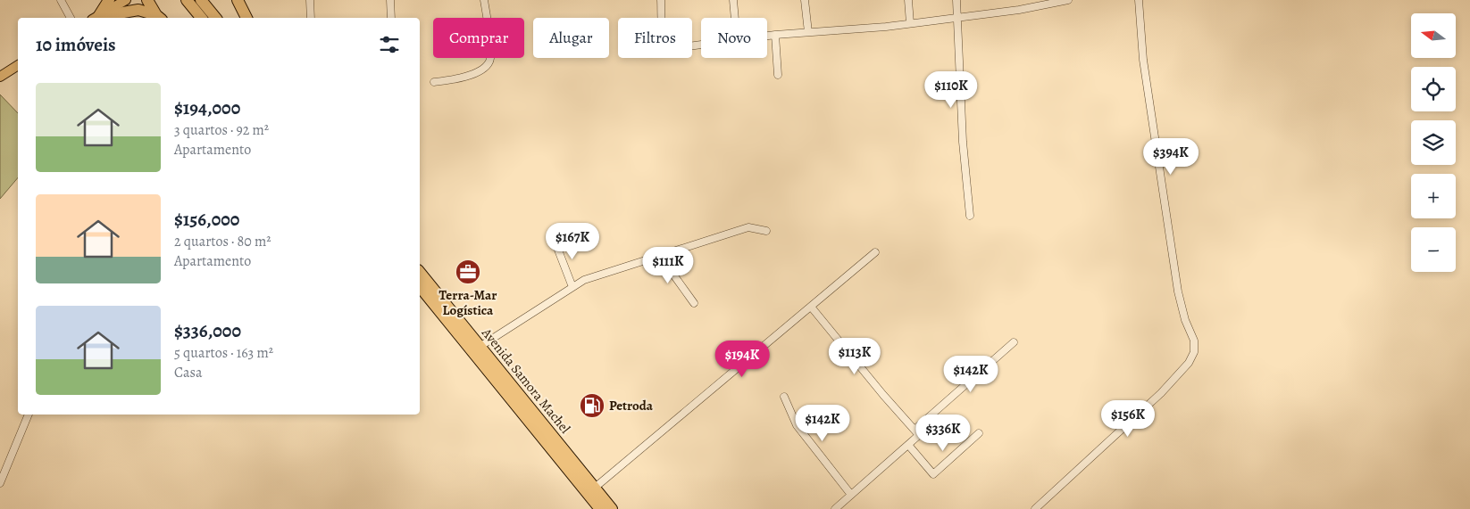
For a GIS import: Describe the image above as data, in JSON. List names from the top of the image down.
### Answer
{
  "streets": {
    "highway": ["Avenida Samora Machel"]
  },
  "places": {
    "office": ["Terra-Mar Logística"],
    "fuel station": ["Petroda"]
  },
  "north": "left",
  "page": {
    "map_buttons": ["+", "−"],
    "chip": [
      "Comprar",
      "Alugar",
      "Filtros",
      "Novo"
    ],
    "heading": "10 imóveis",
    "price": [
      "$110K",
      "$394K",
      "$167K",
      "$111K",
      "$113K",
      "$194K",
      "$142K",
      "$156K",
      "$142K",
      "$336K"
    ],
    "list": [
      {
        "name": "$194,000",
        "note": "3 quartos · 92 m² · Apartamento"
      },
      {
        "name": "$156,000",
        "note": "2 quartos · 80 m² · Apartamento"
      },
      {
        "name": "$336,000",
        "note": "5 quartos · 163 m² · Casa"
      }
    ]
  }
}
